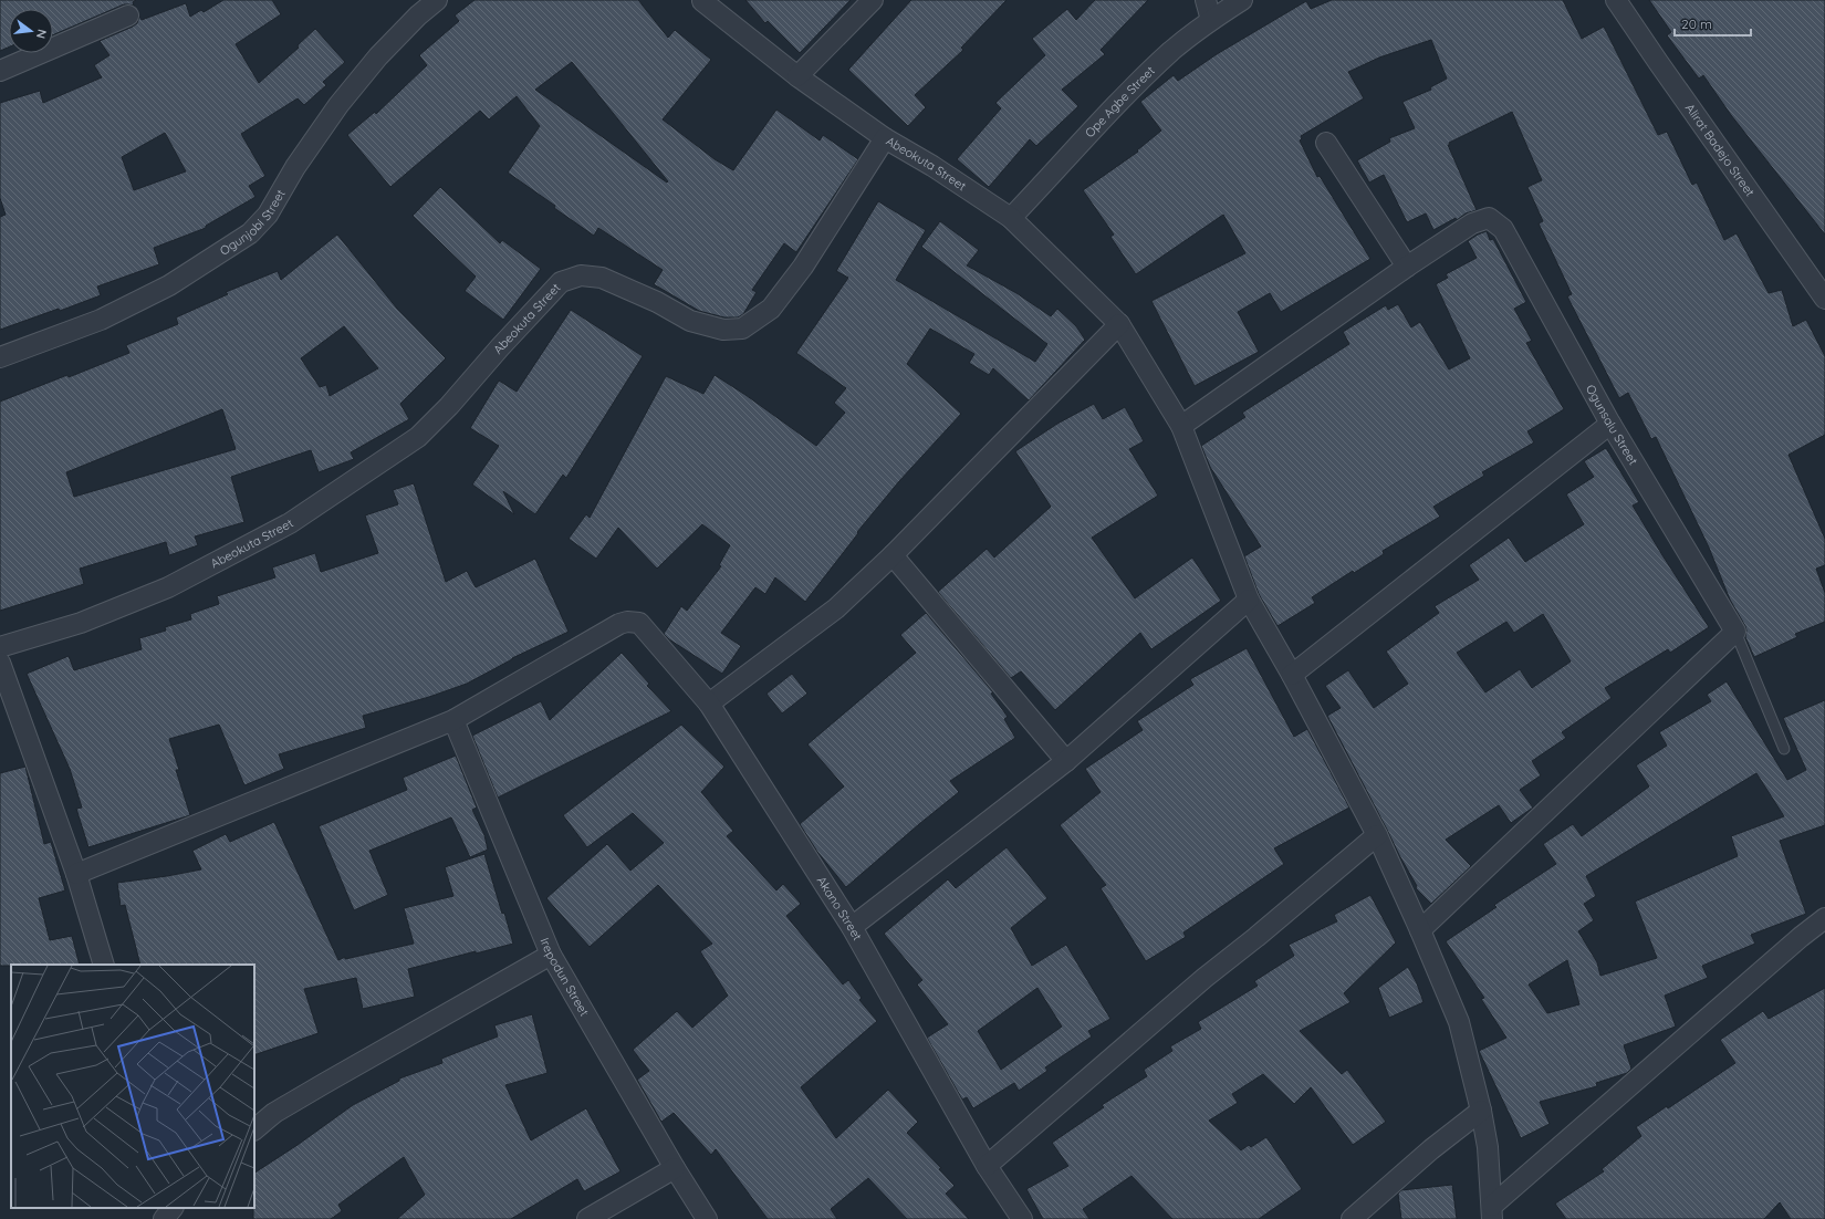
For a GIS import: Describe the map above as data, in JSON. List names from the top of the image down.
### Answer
{
  "streets": {
    "street": [
      "Ope Agbe Street",
      "Alirat Badejo Street",
      "Abeokuta Street",
      "Ogunjobi Street",
      "Ogunsalu Street",
      "Akano Street",
      "Irepodun Street"
    ]
  },
  "crossings": [
    ["Ope Agbe Street", "Abeokuta Street"],
    ["Akano Street", "Irepodun Street"]
  ],
  "scale_bar": "20 m",
  "north": "right"
}
